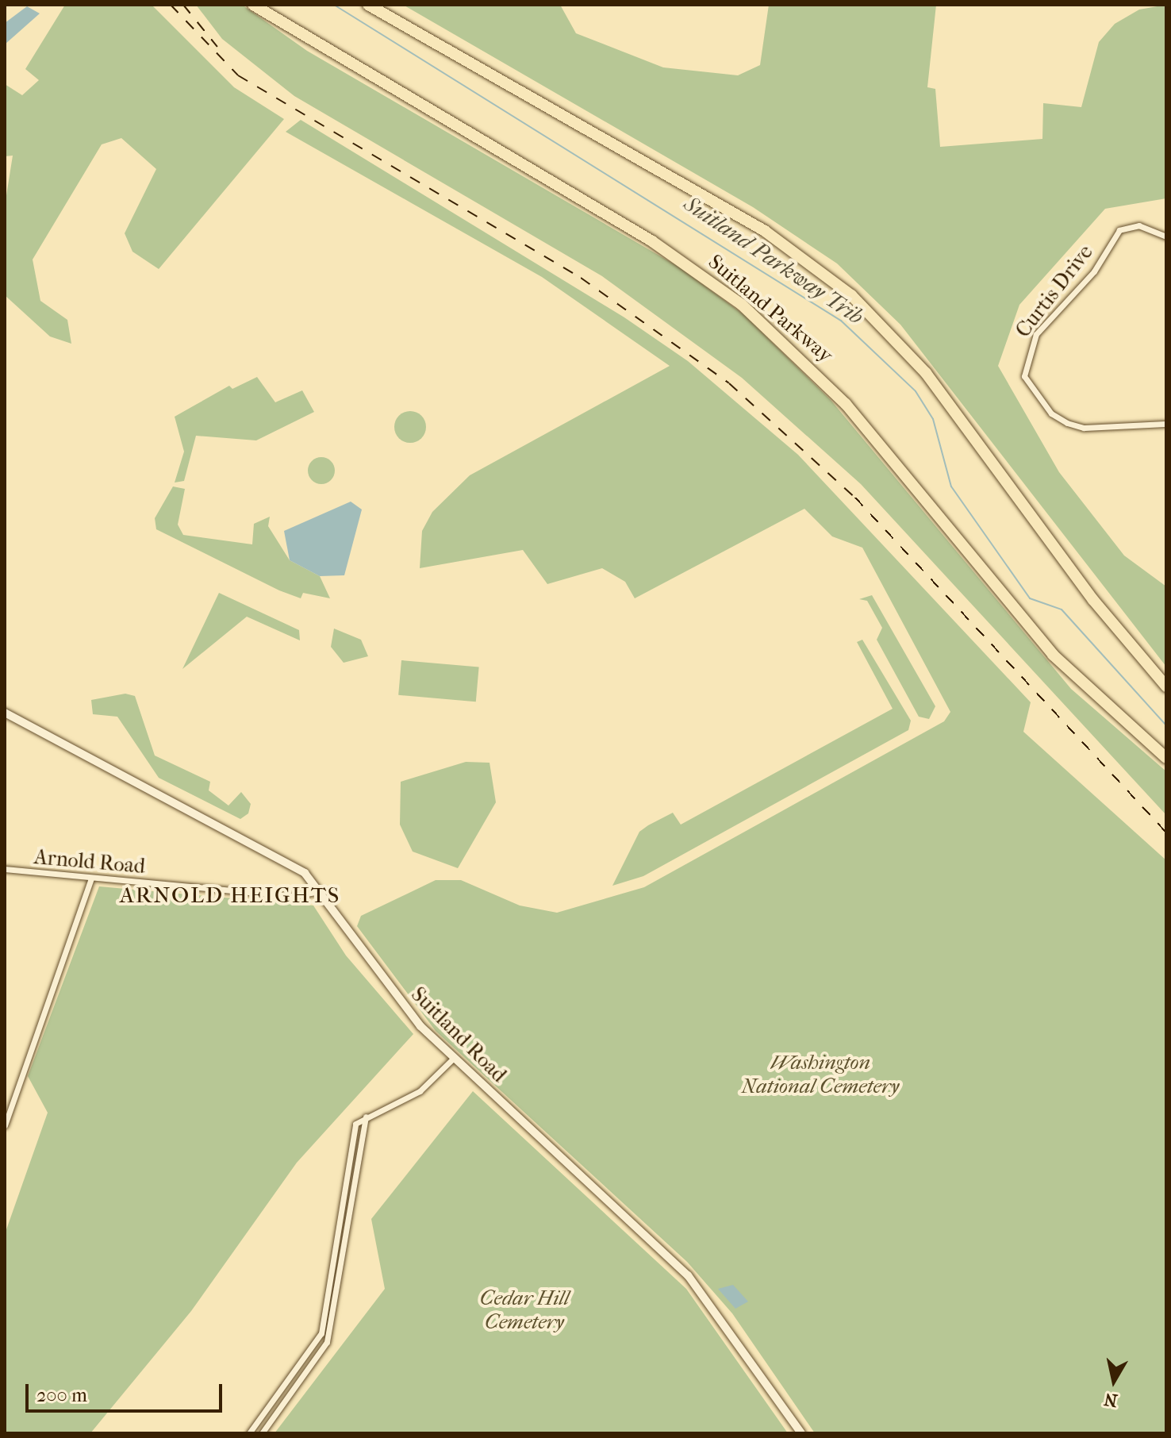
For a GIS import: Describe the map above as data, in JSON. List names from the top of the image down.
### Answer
{
  "streets": {
    "highway": ["Suitland Parkway"],
    "main road": ["Suitland Road"],
    "street": ["Curtis Drive", "Arnold Road"]
  },
  "crossings": [
    ["Arnold Road", "Suitland Road"]
  ],
  "districts": ["ARNOLD HEIGHTS"],
  "water": ["Suitland Parkway Trib"],
  "parks": ["Washington National Cemetery", "Cedar Hill Cemetery"],
  "scale_bar": "200 m",
  "north": "bottom"
}
